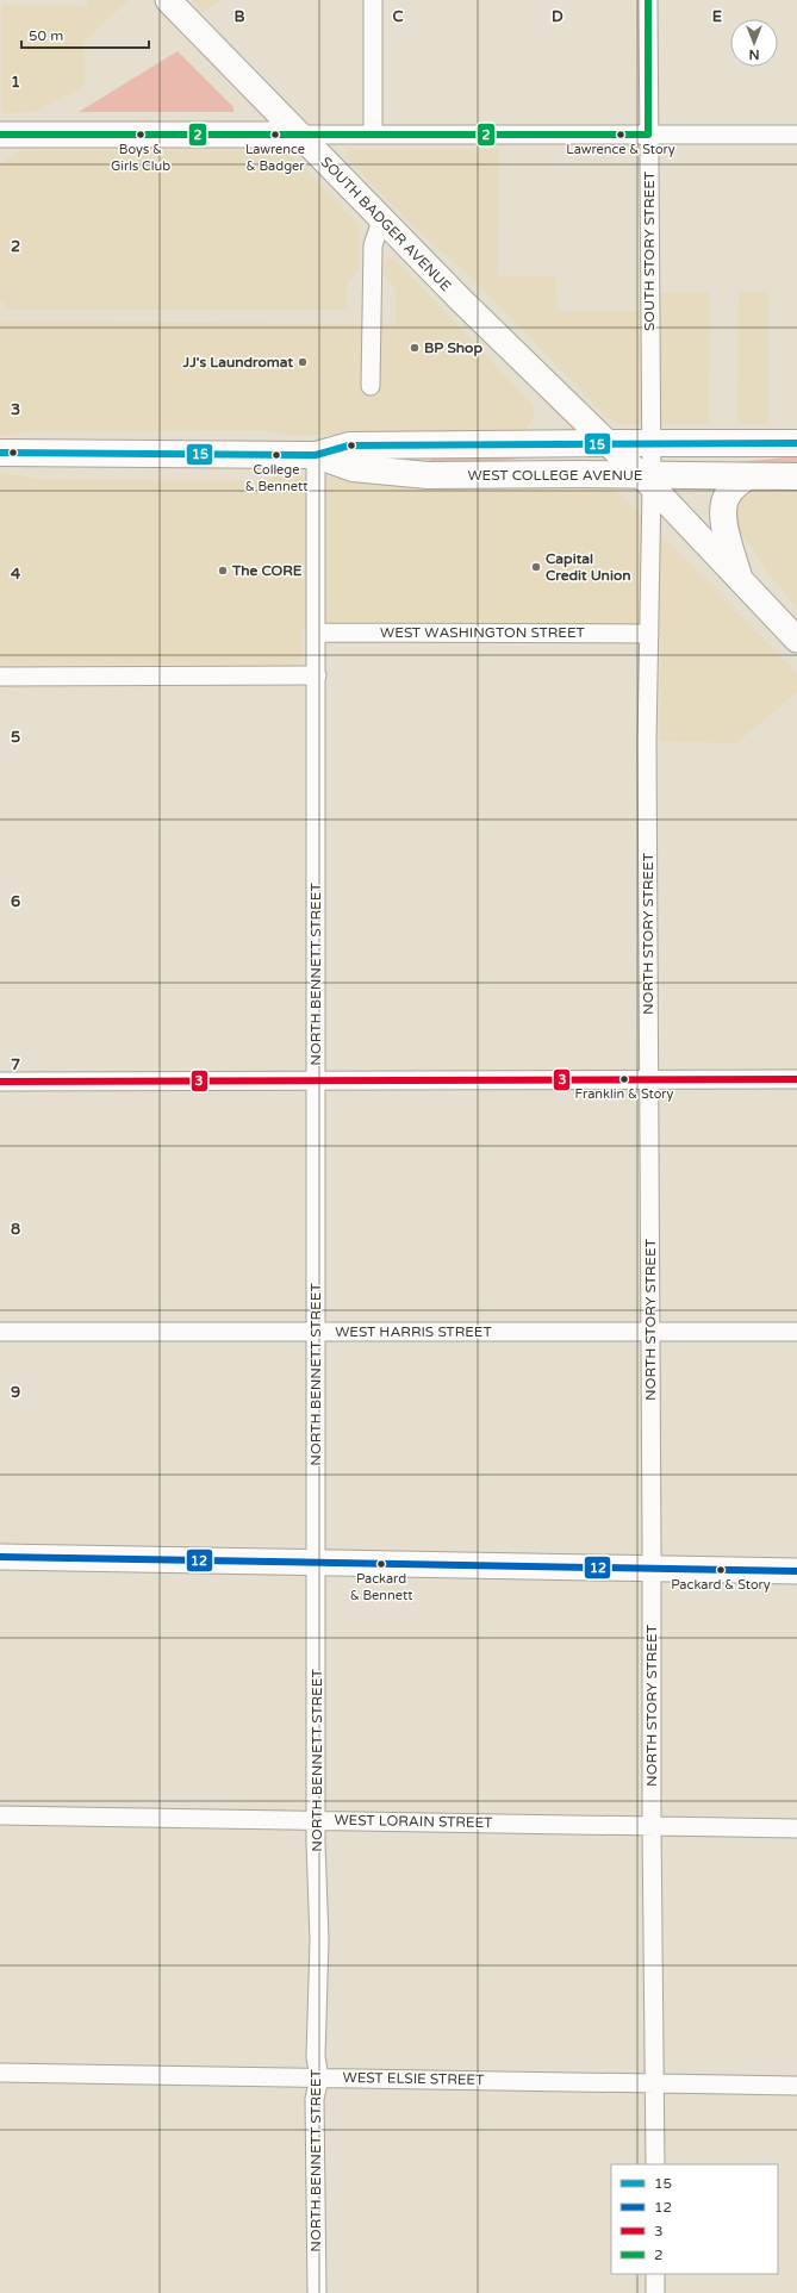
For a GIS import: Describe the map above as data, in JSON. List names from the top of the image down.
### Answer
{
  "streets": {
    "main road": ["WEST COLLEGE AVENUE"],
    "street": [
      "SOUTH BADGER AVENUE",
      "SOUTH STORY STREET",
      "WEST WASHINGTON STREET",
      "NORTH STORY STREET",
      "NORTH BENNETT STREET",
      "WEST HARRIS STREET",
      "WEST LORAIN STREET",
      "WEST ELSIE STREET"
    ]
  },
  "crossings": [
    ["SOUTH BADGER AVENUE", "SOUTH STORY STREET"],
    ["SOUTH BADGER AVENUE", "WEST COLLEGE AVENUE"],
    ["SOUTH BADGER AVENUE", "NORTH STORY STREET"],
    ["SOUTH STORY STREET", "WEST COLLEGE AVENUE"],
    ["SOUTH STORY STREET", "NORTH STORY STREET"],
    ["WEST COLLEGE AVENUE", "NORTH STORY STREET"],
    ["WEST COLLEGE AVENUE", "NORTH BENNETT STREET"],
    ["WEST WASHINGTON STREET", "NORTH STORY STREET"],
    ["WEST WASHINGTON STREET", "NORTH BENNETT STREET"],
    ["NORTH STORY STREET", "WEST HARRIS STREET"],
    ["NORTH STORY STREET", "WEST LORAIN STREET"],
    ["NORTH STORY STREET", "WEST ELSIE STREET"],
    ["NORTH BENNETT STREET", "WEST HARRIS STREET"],
    ["NORTH BENNETT STREET", "WEST LORAIN STREET"],
    ["NORTH BENNETT STREET", "WEST ELSIE STREET"]
  ],
  "places": [
    "Boys & Girls Club",
    "Lawrence & Badger",
    "Lawrence & Story",
    "BP Shop",
    "JJ's Laundromat",
    "College & Bennett",
    "Capital Credit Union",
    "The CORE",
    "Franklin & Story",
    "Packard & Bennett",
    "Packard & Story"
  ],
  "lines": [
    "transit line 2",
    "transit line 15",
    "transit line 3",
    "transit line 12"
  ],
  "legend": [
    "15",
    "12",
    "3",
    "2"
  ],
  "scale_bar": "50 m",
  "north": "bottom",
  "grid": {
    "columns": [
      "B",
      "C",
      "D",
      "E"
    ],
    "rows": [
      "1",
      "2",
      "3",
      "4",
      "5",
      "6",
      "7",
      "8",
      "9"
    ]
  }
}
